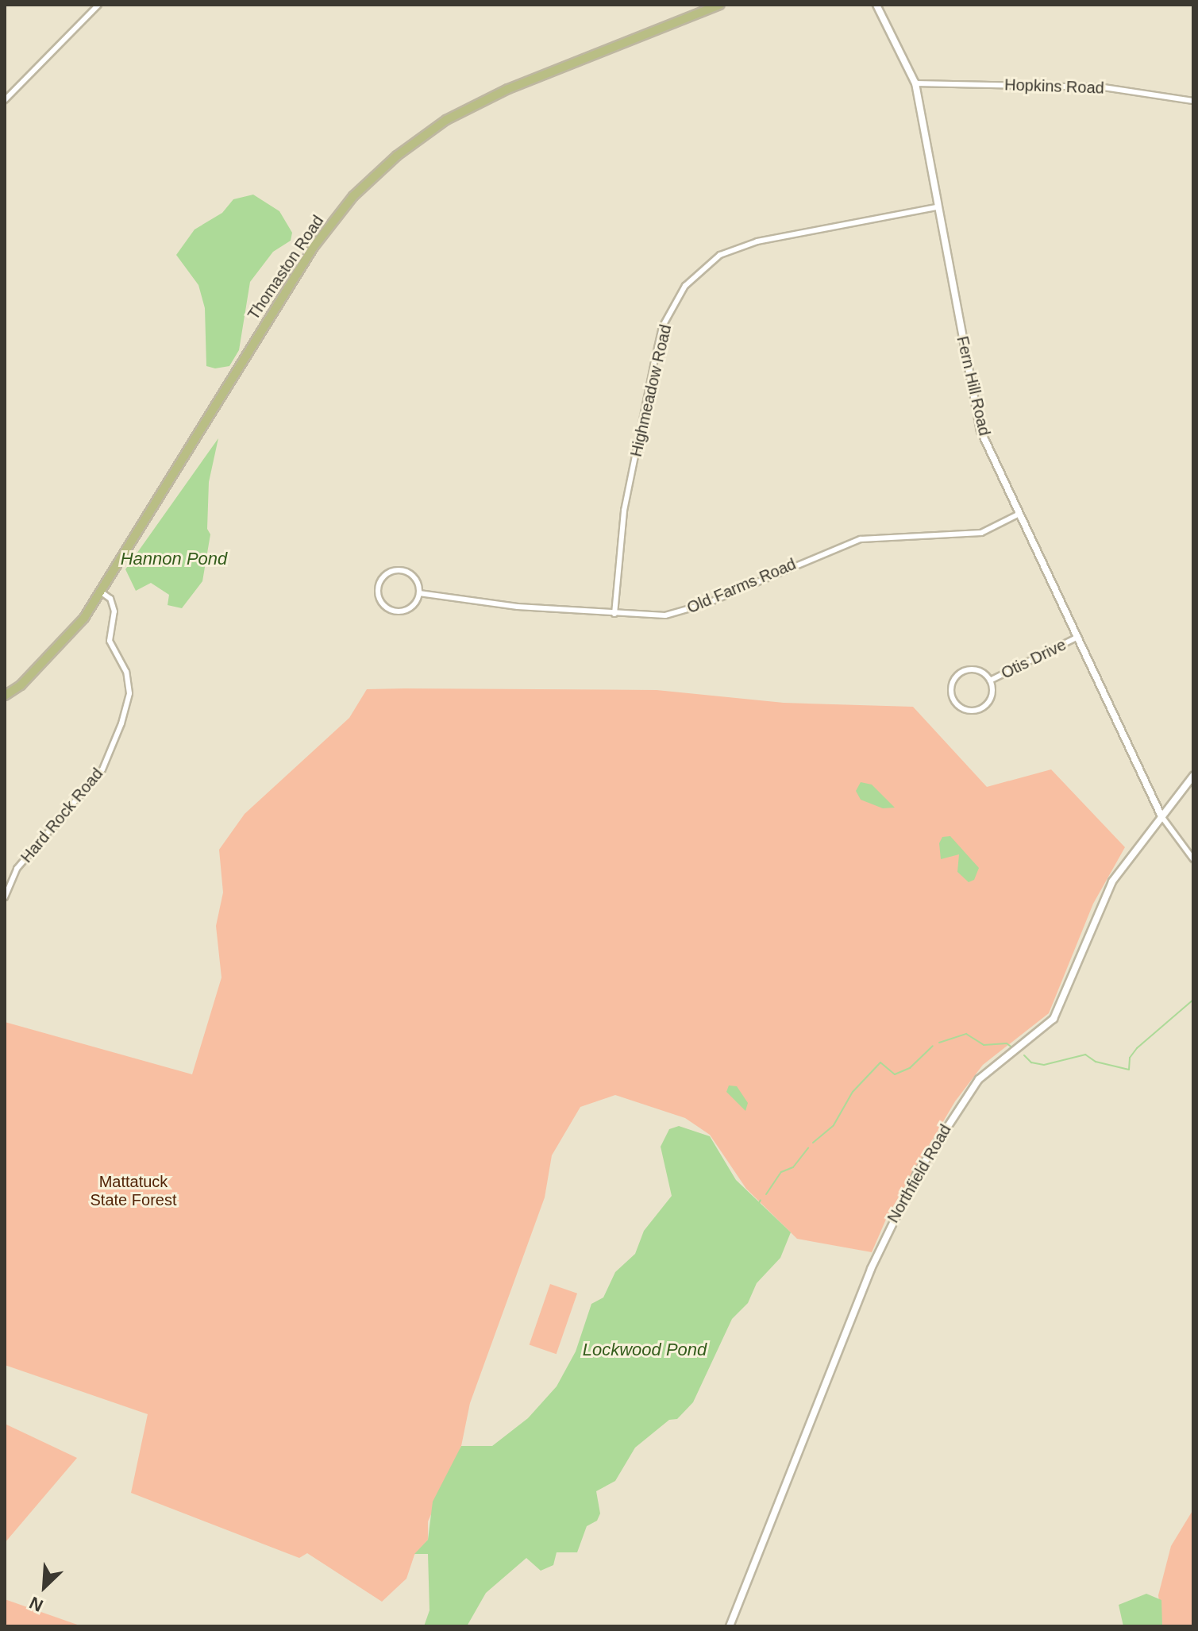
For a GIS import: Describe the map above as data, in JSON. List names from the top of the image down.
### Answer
{
  "streets": {
    "main road": ["Thomaston Road"],
    "street": [
      "Hopkins Road",
      "Fern Hill Road",
      "Highmeadow Road",
      "Old Farms Road",
      "Otis Drive",
      "Hard Rock Road",
      "Northfield Road"
    ]
  },
  "crossings": [
    ["Hopkins Road", "Fern Hill Road"],
    ["Thomaston Road", "Hard Rock Road"],
    ["Fern Hill Road", "Highmeadow Road"],
    ["Fern Hill Road", "Old Farms Road"],
    ["Fern Hill Road", "Otis Drive"],
    ["Fern Hill Road", "Northfield Road"],
    ["Highmeadow Road", "Old Farms Road"]
  ],
  "water": ["Hannon Pond", "Lockwood Pond"],
  "parks": ["Mattatuck State Forest"],
  "north": "bottom left"
}
